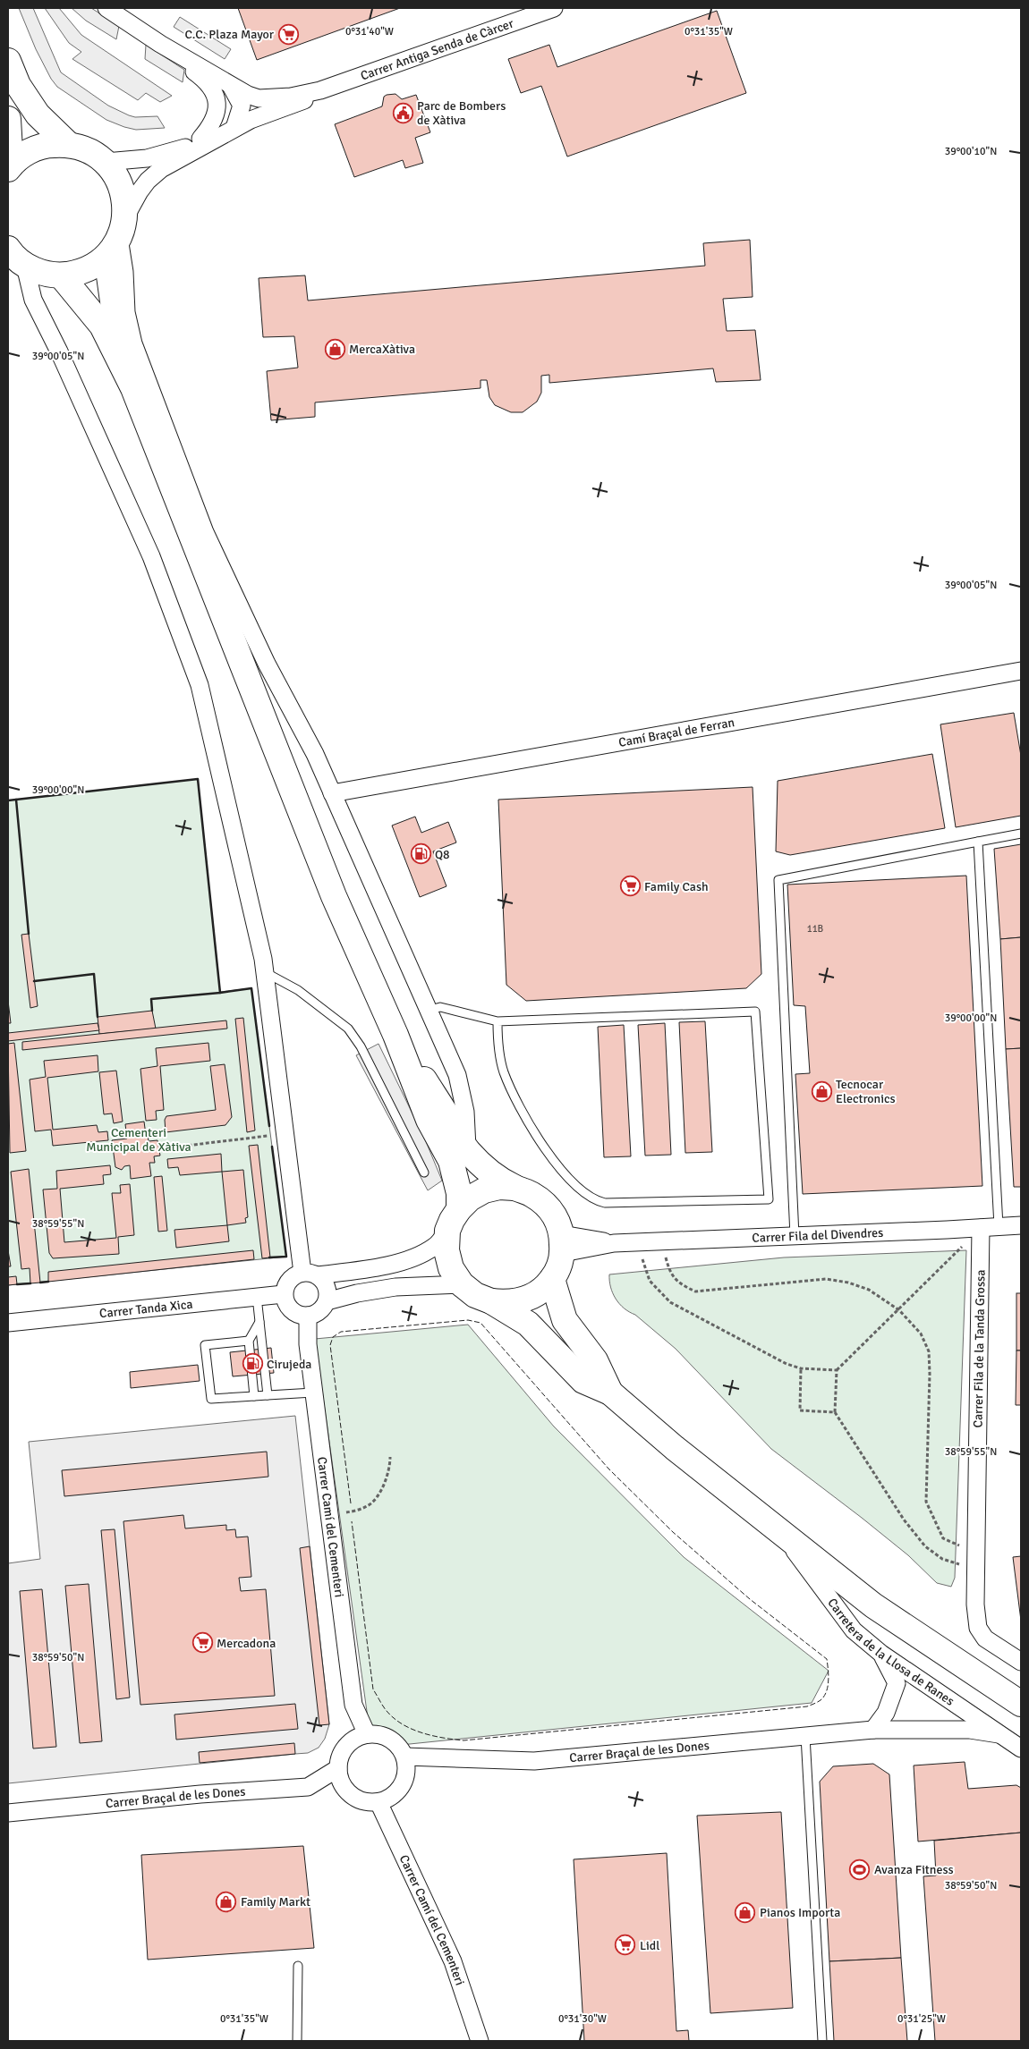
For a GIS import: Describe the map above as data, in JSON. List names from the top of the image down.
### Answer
{
  "streets": {
    "street": [
      "Carrer Antiga Senda de Càrcer",
      "Camí Braçal de Ferran",
      "Carrer Fila del Divendres",
      "Carrer Tanda Xica",
      "Carrer Fila de la Tanda Grossa",
      "Carrer Camí del Cementeri",
      "Carretera de la Llosa de Ranes",
      "Carrer Braçal de les Dones"
    ]
  },
  "crossings": [
    ["Carrer Fila del Divendres", "Carrer Fila de la Tanda Grossa"],
    ["Carrer Tanda Xica", "Carrer Camí del Cementeri"],
    ["Carrer Camí del Cementeri", "Carrer Braçal de les Dones"],
    ["Carretera de la Llosa de Ranes", "Carrer Braçal de les Dones"]
  ],
  "parks": ["Cementeri Municipal de Xàtiva"],
  "places": {
    "supermarket": [
      "C.C. Plaza Mayor",
      "Family Cash",
      "Mercadona",
      "Lidl"
    ],
    "public building": ["Parc de Bombers de Xàtiva"],
    "shop": [
      "MercaXàtiva",
      "Tecnocar Electronics",
      "Family Markt",
      "Pianos Importa"
    ],
    "fuel station": ["Q8", "Cirujeda"],
    "sports": ["Avanza Fitness"]
  },
  "house_numbers": ["11B"],
  "coordinates": [
    "0°31'40\"W",
    "0°31'35\"W",
    "39°00'10\"N",
    "39°00'05\"N",
    "39°00'00\"N",
    "38°59'55\"N",
    "38°59'50\"N",
    "0°31'30\"W",
    "0°31'25\"W"
  ]
}
